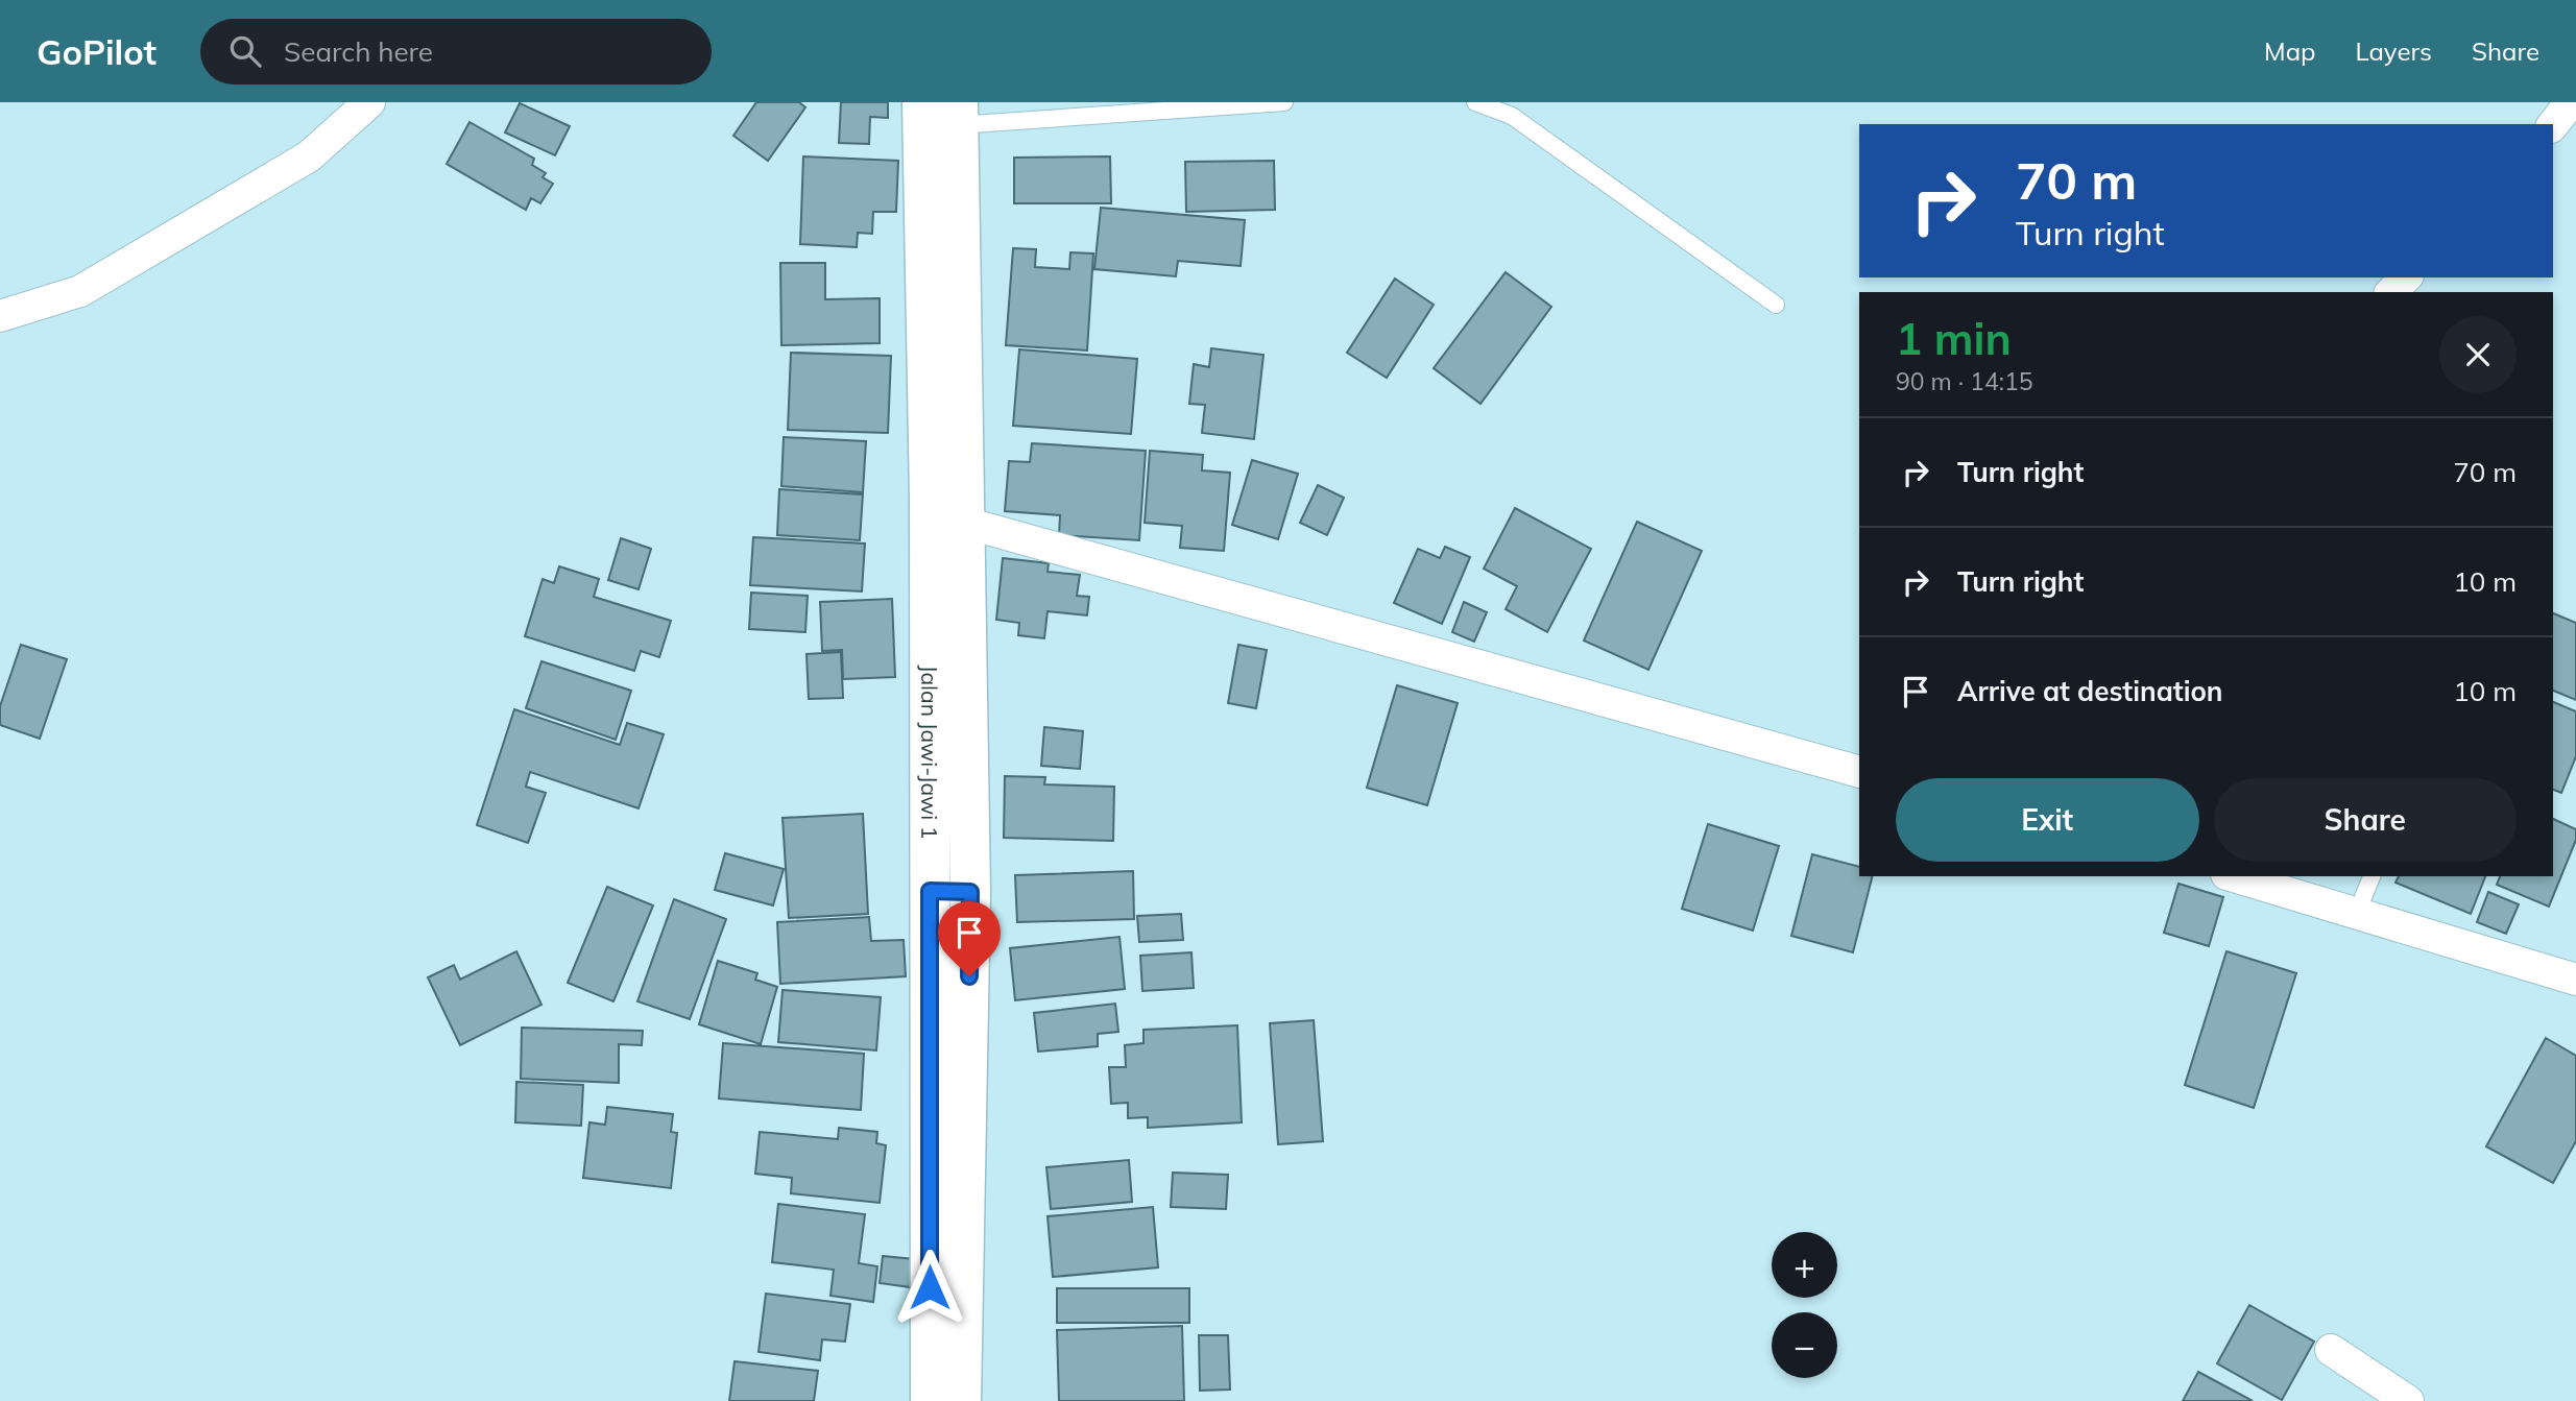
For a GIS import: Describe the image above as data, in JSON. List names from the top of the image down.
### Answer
{
  "streets": {
    "highway": ["Jalan Jawi-Jawi 1"]
  },
  "page": {
    "header": "GoPilot",
    "search": "Search here",
    "nav": ["Map", "Layers", "Share"],
    "turn": ["70 m", "Turn right"],
    "heading": ["1 min", "90 m · 14:15"],
    "list": [
      {
        "name": "Turn right",
        "value": "70 m"
      },
      {
        "name": "Turn right",
        "value": "10 m"
      },
      {
        "name": "Arrive at destination",
        "value": "10 m"
      }
    ],
    "buttons": ["Exit", "Share"],
    "map_buttons": ["+", "−"]
  }
}
